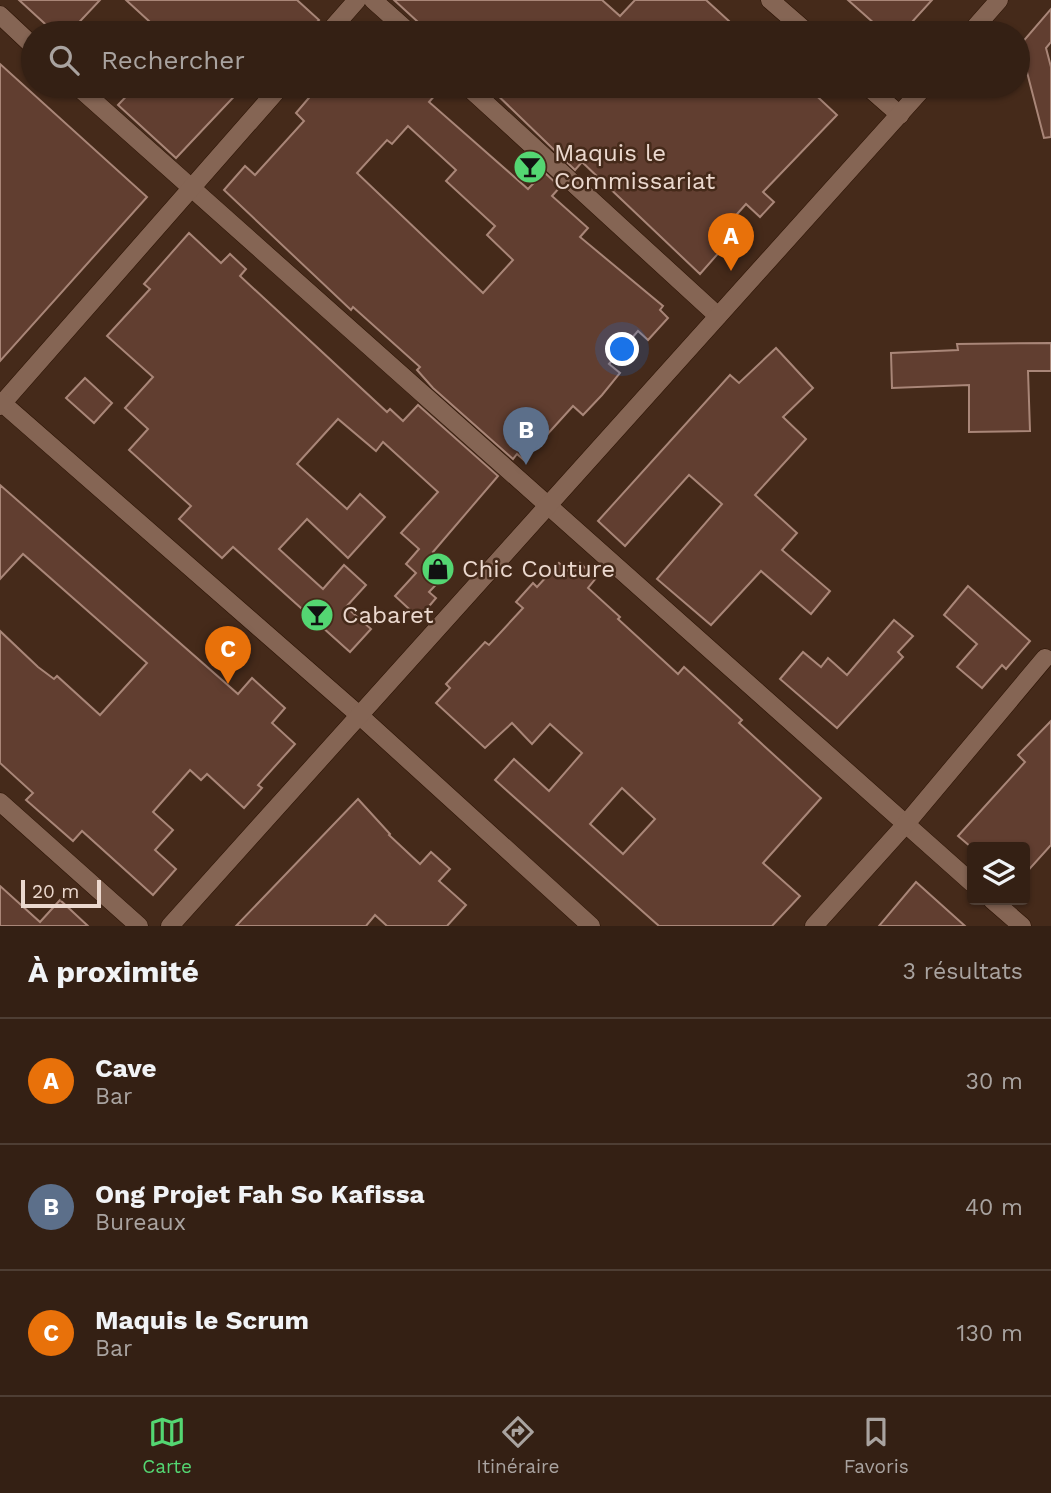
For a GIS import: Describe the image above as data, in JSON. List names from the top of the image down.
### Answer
{
  "places": {
    "bar": ["Maquis le Commissariat", "Cabaret"],
    "shop": ["Chic Couture"]
  },
  "scale_bar": "20 m",
  "page": {
    "search": "Rechercher",
    "pins": ["A", "B", "C"],
    "scale": "20 m",
    "heading": ["À proximité", "3 résultats"],
    "list": [
      {
        "mark": "A",
        "name": "Cave",
        "note": "Bar",
        "value": "30 m"
      },
      {
        "mark": "B",
        "name": "Ong Projet Fah So Kafissa",
        "note": "Bureaux",
        "value": "40 m"
      },
      {
        "mark": "C",
        "name": "Maquis le Scrum",
        "note": "Bar",
        "value": "130 m"
      }
    ],
    "nav": ["Carte", "Itinéraire", "Favoris"]
  }
}
